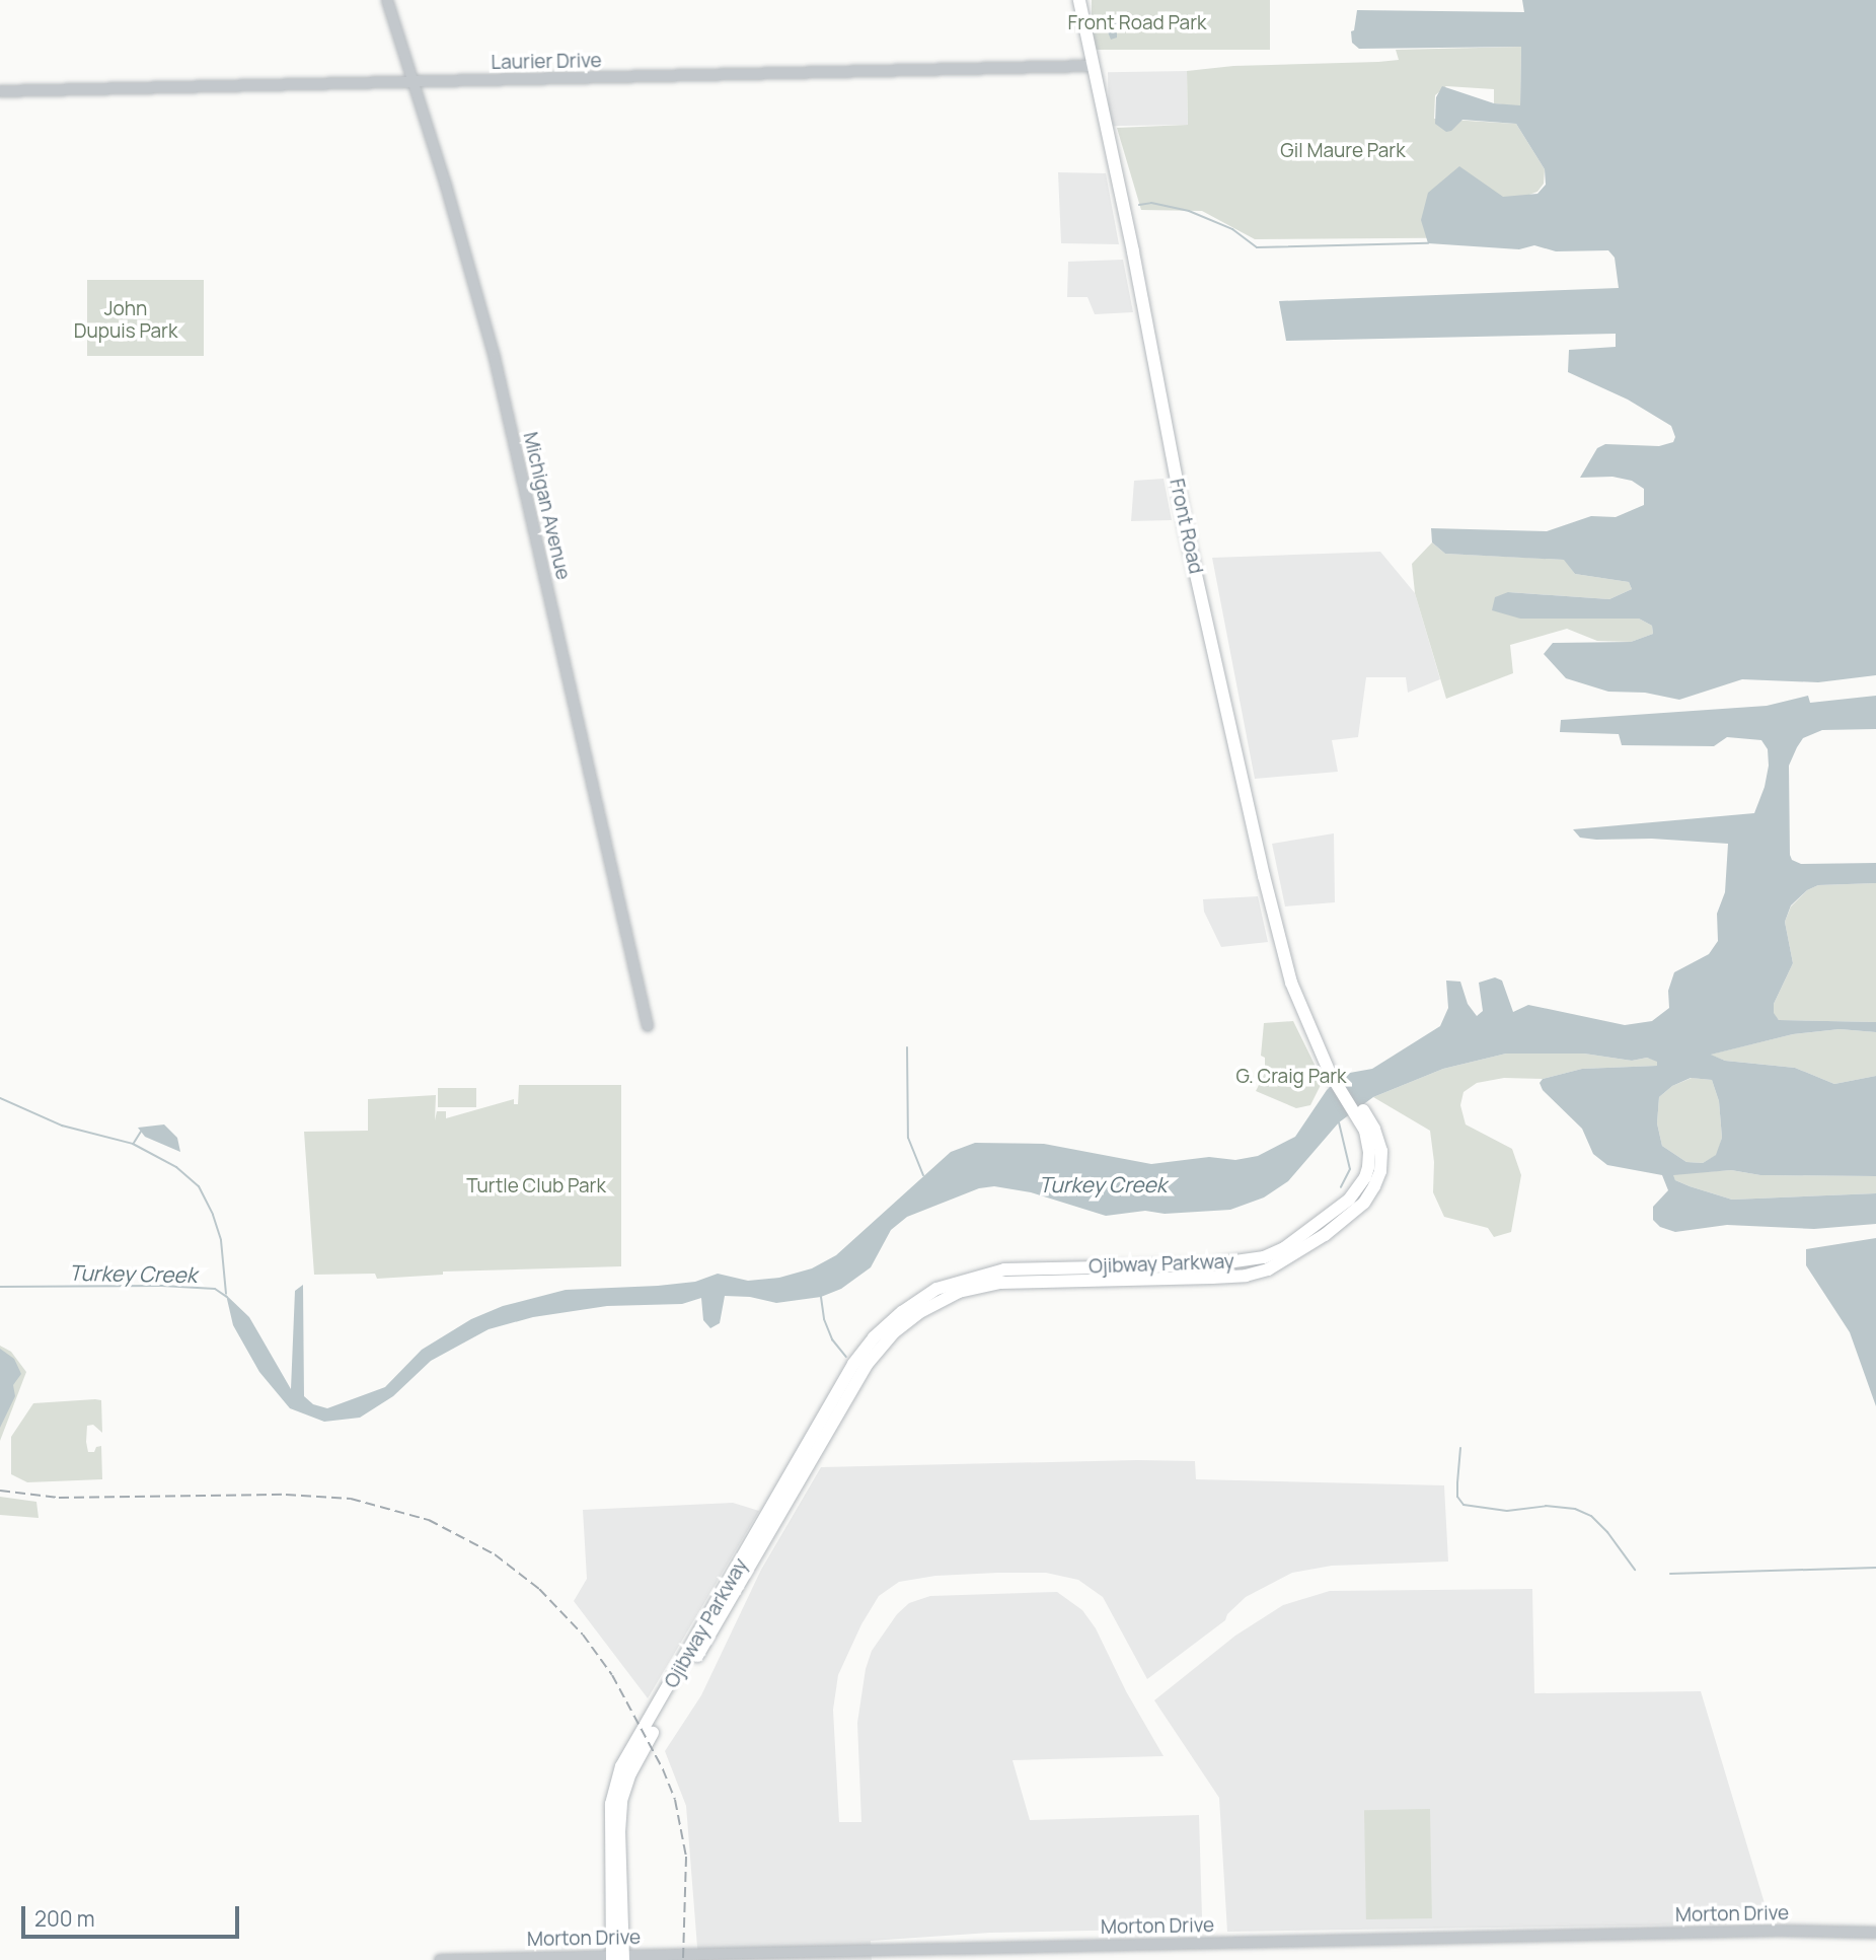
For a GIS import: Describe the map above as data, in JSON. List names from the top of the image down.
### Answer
{
  "streets": {
    "main road": ["Front Road", "Ojibway Parkway"],
    "street": ["Laurier Drive", "Michigan Avenue", "Morton Drive"]
  },
  "crossings": [
    ["Laurier Drive", "Michigan Avenue"],
    ["Laurier Drive", "Front Road"],
    ["Front Road", "Ojibway Parkway"],
    ["Ojibway Parkway", "Morton Drive"]
  ],
  "water": ["Turkey Creek"],
  "parks": [
    "Front Road Park",
    "Gil Maure Park",
    "John Dupuis Park",
    "G. Craig Park",
    "Turtle Club Park"
  ],
  "scale_bar": "200 m"
}
